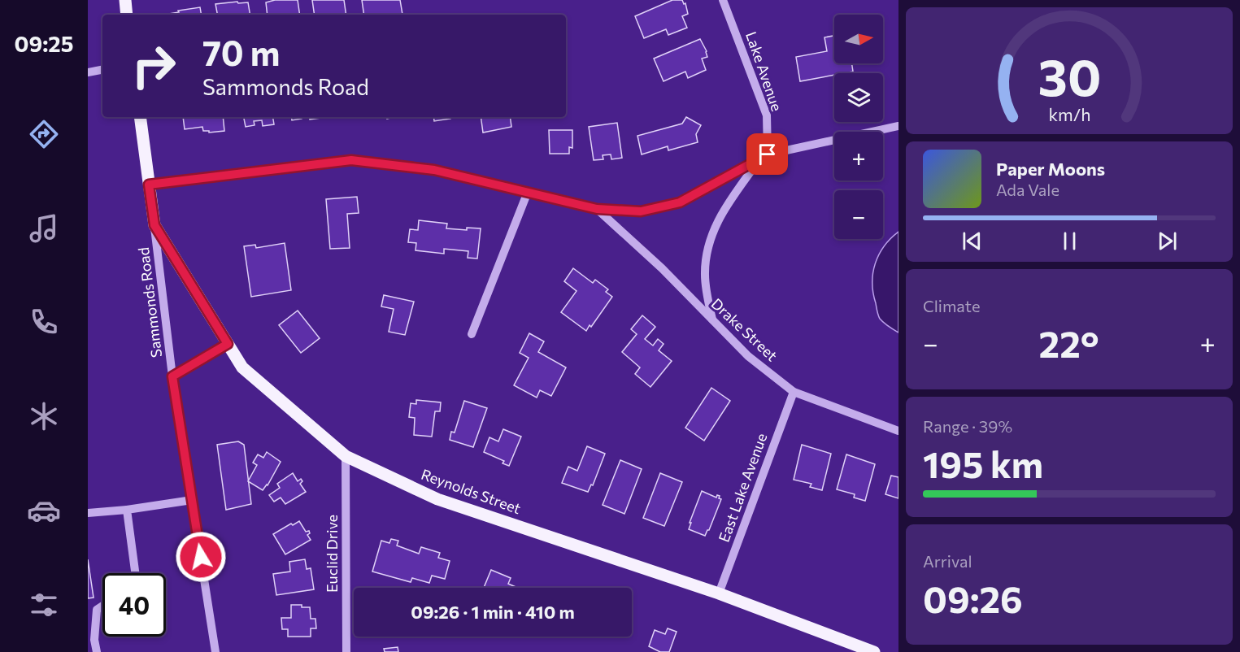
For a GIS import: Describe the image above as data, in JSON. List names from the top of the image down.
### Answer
{
  "streets": {
    "main road": ["Reynolds Street"],
    "street": [
      "Lake Avenue",
      "Sammonds Road",
      "Drake Street",
      "East Lake Avenue",
      "Euclid Drive"
    ]
  },
  "crossings": [
    ["Sammonds Road", "Reynolds Street"],
    ["Drake Street", "East Lake Avenue"],
    ["East Lake Avenue", "Reynolds Street"],
    ["Reynolds Street", "Euclid Drive"]
  ],
  "north": "right",
  "page": {
    "tabs": "09:25",
    "map_buttons": ["+", "−"],
    "turn": ["70 m", "Sammonds Road"],
    "song": ["Paper Moons", "Ada Vale"],
    "tile": [
      "Climate",
      ["Range · 39%", "195 km"],
      ["Arrival", "09:26"]
    ],
    "heat": ["−", "22°", "+"],
    "limit": "40",
    "trip": "09:26 · 1 min · 410 m",
    "gauge": ["30", "km/h"]
  }
}
